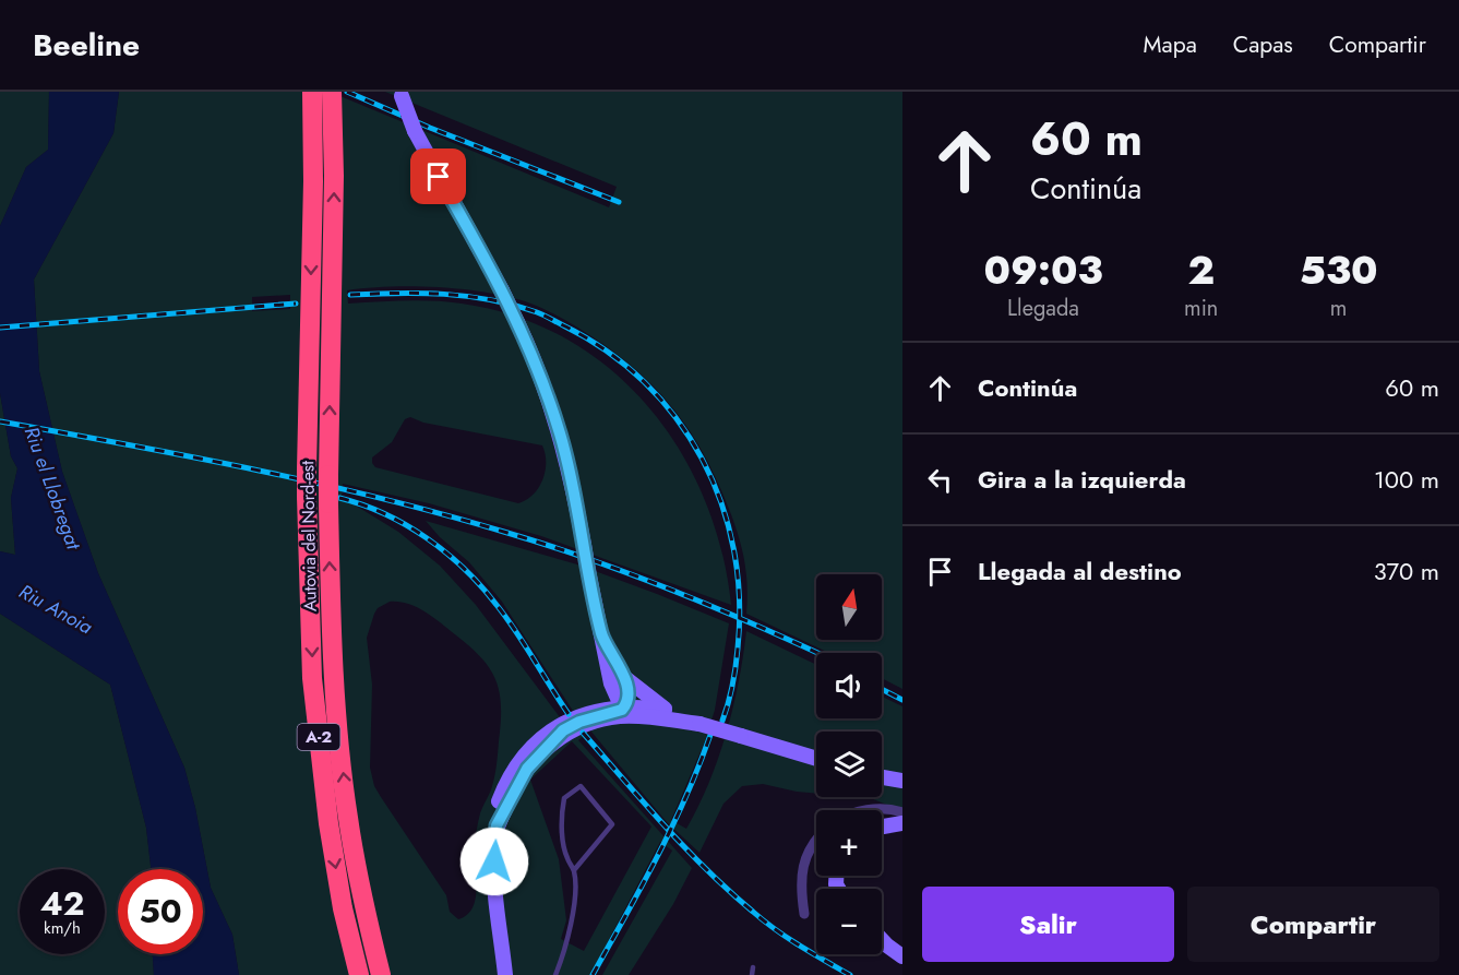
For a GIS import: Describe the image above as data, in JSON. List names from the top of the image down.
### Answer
{
  "streets": {
    "highway": ["Autovia del Nord-est", "A-2"]
  },
  "water": ["Riu el Llobregat", "Riu Anoia"],
  "north": "top",
  "page": {
    "header": "Beeline",
    "nav": ["Mapa", "Capas", "Compartir"],
    "turn": ["60 m", "Continúa"],
    "eta": [
      "09:03",
      "Llegada",
      "2",
      "min",
      "530",
      "m"
    ],
    "list": [
      {
        "name": "Continúa",
        "value": "60 m"
      },
      {
        "name": "Gira a la izquierda",
        "value": "100 m"
      },
      {
        "name": "Llegada al destino",
        "value": "370 m"
      }
    ],
    "map_buttons": ["+", "−"],
    "speed": "42 km/h",
    "limit": "50",
    "buttons": ["Salir", "Compartir"]
  }
}
